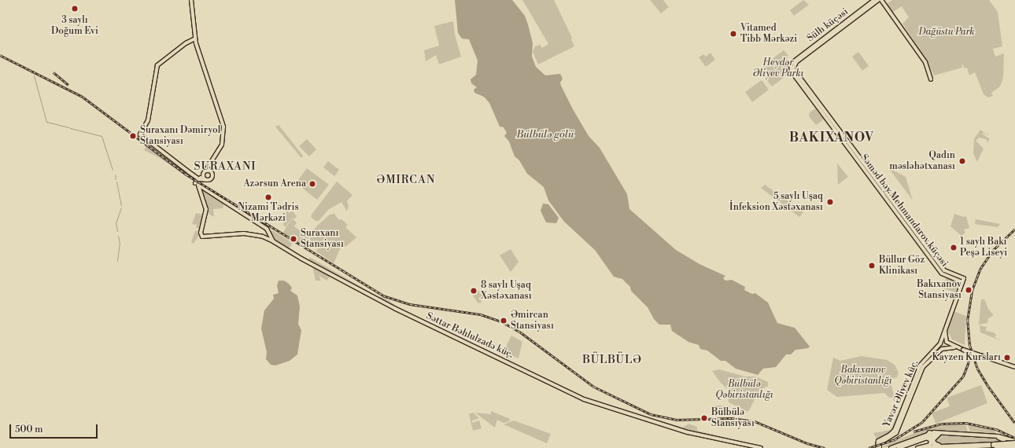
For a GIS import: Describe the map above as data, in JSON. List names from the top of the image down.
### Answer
{
  "streets": {
    "main road": [
      "Sülh küçəsi",
      "Səməd bəy Mehmandarov küçəsi",
      "Səttar Bəhlulzadə küç.",
      "Yavər Əliyev küç."
    ]
  },
  "crossings": [
    ["Sülh küçəsi", "Səməd bəy Mehmandarov küçəsi"]
  ],
  "districts": [
    "BAKIXANOV",
    "SURAXANI",
    "ƏMIRCAN",
    "BÜLBÜLƏ"
  ],
  "water": ["Bülbülə gölü"],
  "parks": [
    "Dağüstu Park",
    "Heydər Əliyev Parkı",
    "Bakıxanov Qəbiristanlığı",
    "Bülbülə Qəbiristanlığı"
  ],
  "places": [
    "3 saylı Doğum Evi",
    "Vitamed Tibb Mərkəzi",
    "Suraxanı Dəmiryol Stansiyası",
    "Qadın məsləhətxanası",
    "Azərsun Arena",
    "Nizami Tədris Mərkəzi",
    "5 saylı Uşaq İnfeksion Xəstəxanası",
    "Suraxanı Stansiyası",
    "1 saylı Bakı Peşə Liseyi",
    "Büllur Göz Klinikası",
    "Bakıxanov Stansiyası",
    "8 saylı Uşaq Xəstəxanası",
    "Əmircan Stansiyası",
    "Kayzen Kursları",
    "Bülbülə Stansiyası"
  ],
  "scale_bar": "500 m"
}
